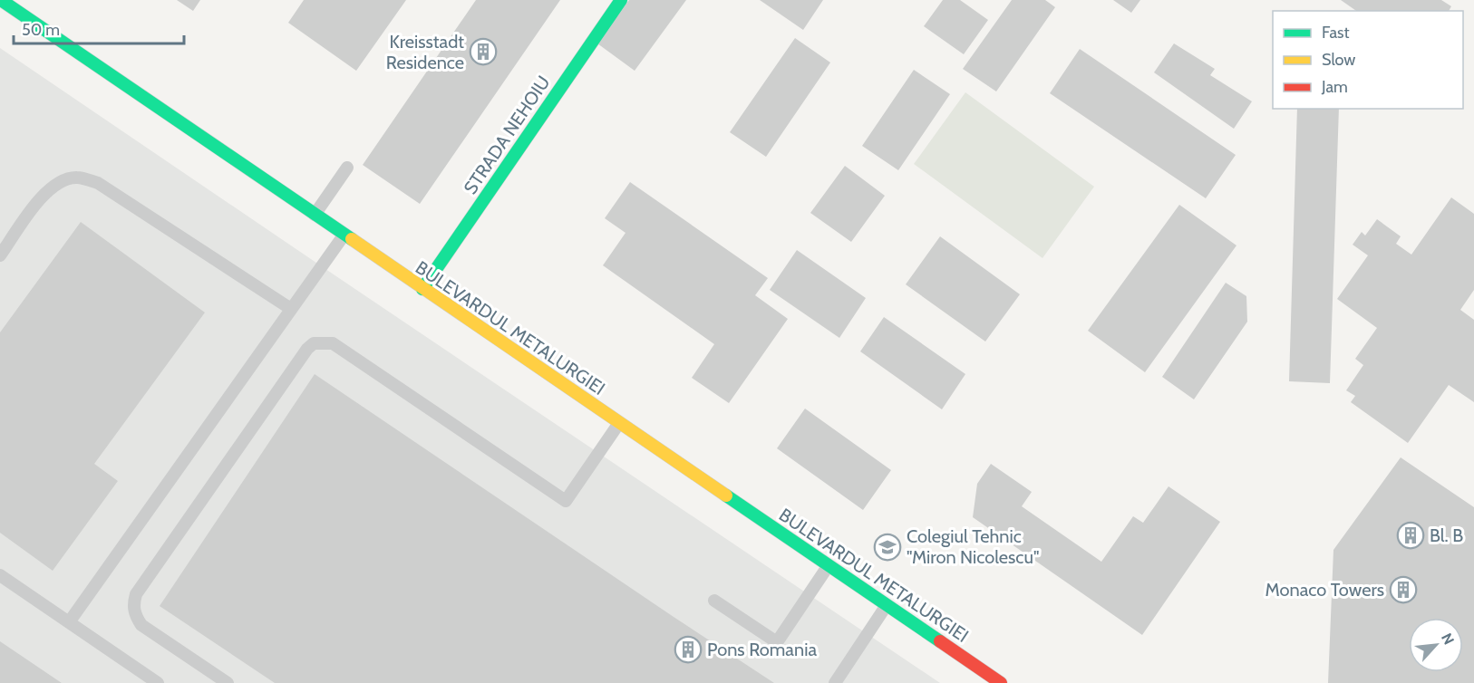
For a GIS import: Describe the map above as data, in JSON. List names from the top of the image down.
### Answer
{
  "streets": {
    "main road": ["STRADA NEHOIU", "BULEVARDUL METALURGIEI"]
  },
  "crossings": [
    ["STRADA NEHOIU", "BULEVARDUL METALURGIEI"]
  ],
  "places": {
    "building": [
      "Kreisstadt Residence",
      "Bl. B",
      "Monaco Towers",
      "Pons Romania"
    ],
    "school or university": ["Colegiul Tehnic \"Miron Nicolescu\""]
  },
  "legend": ["Fast", "Slow", "Jam"],
  "scale_bar": "50 m",
  "north": "top right"
}
